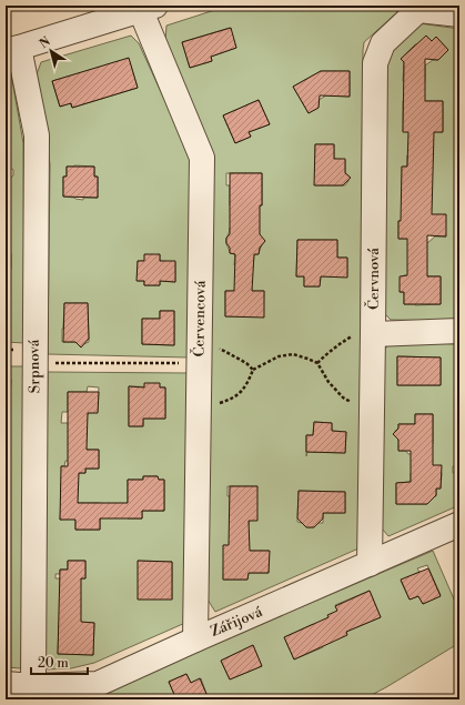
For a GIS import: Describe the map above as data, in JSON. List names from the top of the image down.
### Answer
{
  "streets": {
    "street": [
      "Červnová",
      "Červencová",
      "Srpnová",
      "Zářijová"
    ]
  },
  "crossings": [
    ["Červnová", "Zářijová"],
    ["Červencová", "Zářijová"],
    ["Srpnová", "Zářijová"]
  ],
  "scale_bar": "20 m",
  "north": "top left"
}
